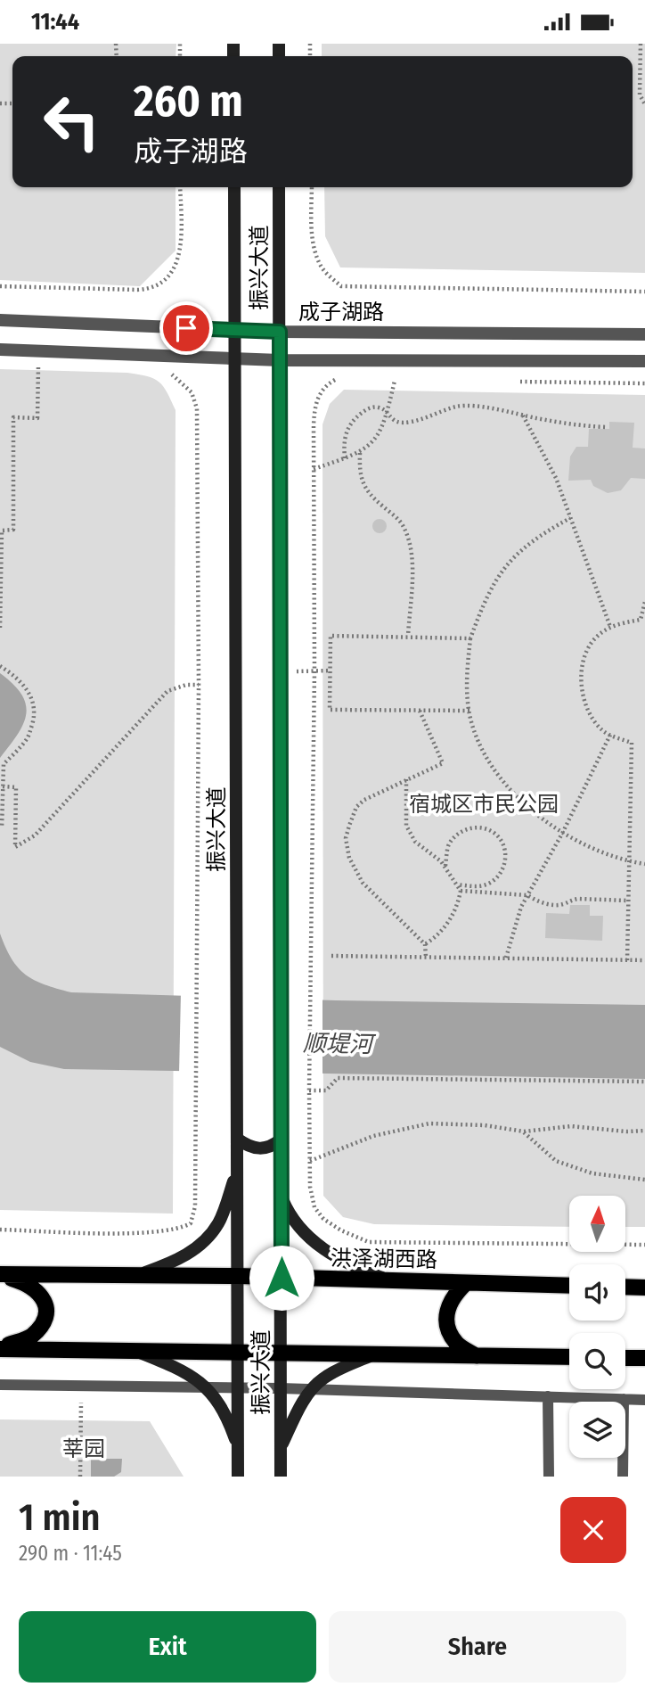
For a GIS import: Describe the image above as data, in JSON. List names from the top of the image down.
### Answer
{
  "streets": {
    "main road": ["振兴大道", "洪泽湖西路"],
    "street": ["成子湖路"]
  },
  "crossings": [
    ["振兴大道", "成子湖路"],
    ["振兴大道", "洪泽湖西路"]
  ],
  "water": ["顺堤河"],
  "parks": ["宿城区市民公园", "莘园"],
  "north": "top",
  "page": {
    "status": "11:44",
    "turn": ["260 m", "成子湖路"],
    "heading": ["1 min", "290 m · 11:45"],
    "buttons": ["Exit", "Share"]
  }
}
